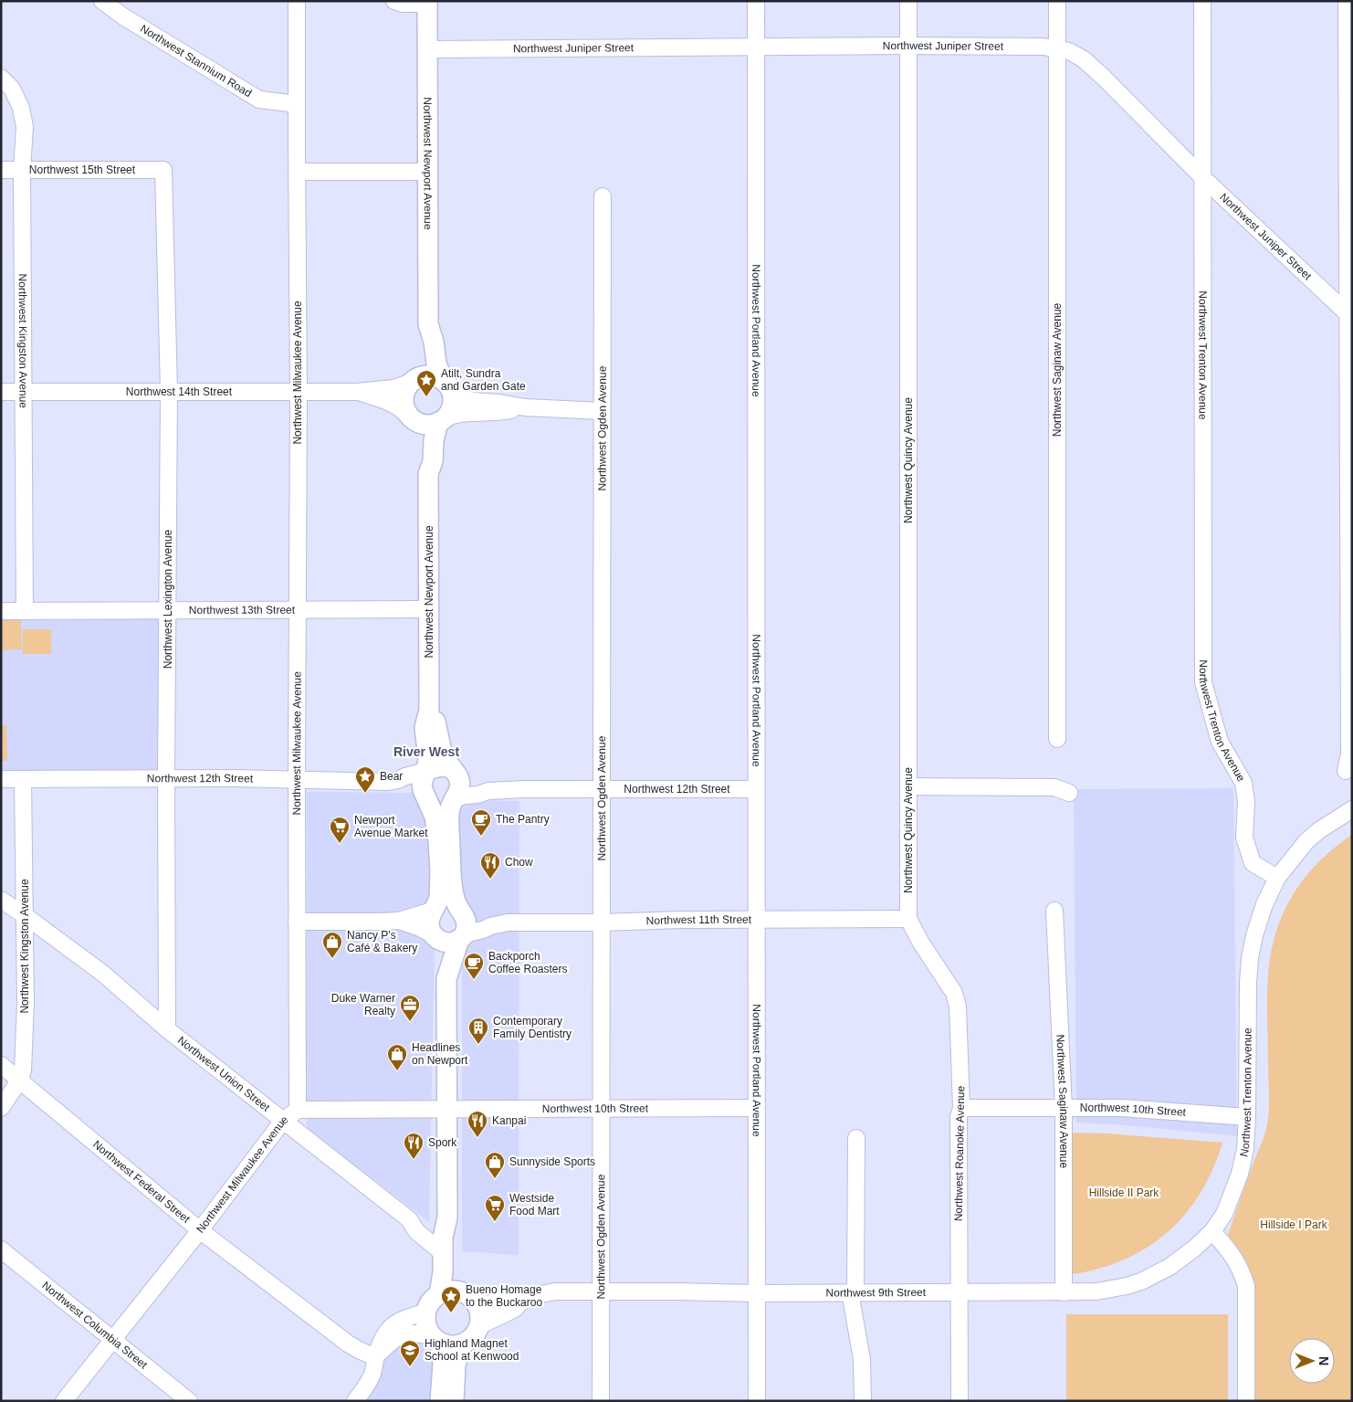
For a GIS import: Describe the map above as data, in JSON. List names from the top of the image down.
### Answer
{
  "streets": {
    "main road": ["Northwest Newport Avenue"],
    "street": [
      "Northwest Juniper Street",
      "Northwest Stannium Road",
      "Northwest 15th Street",
      "Northwest Portland Avenue",
      "Northwest Kingston Avenue",
      "Northwest Trenton Avenue",
      "Northwest Saginaw Avenue",
      "Northwest Milwaukee Avenue",
      "Northwest 14th Street",
      "Northwest Ogden Avenue",
      "Northwest Quincy Avenue",
      "Northwest Lexington Avenue",
      "Northwest 13th Street",
      "Northwest 12th Street",
      "Northwest 11th Street",
      "Northwest Union Street",
      "Northwest 10th Street",
      "Northwest Roanoke Avenue",
      "Northwest Federal Street",
      "Northwest 9th Street",
      "Northwest Columbia Street"
    ]
  },
  "crossings": [
    ["Northwest Juniper Street", "Northwest Newport Avenue"],
    ["Northwest Juniper Street", "Northwest Portland Avenue"],
    ["Northwest Juniper Street", "Northwest Trenton Avenue"],
    ["Northwest Juniper Street", "Northwest Saginaw Avenue"],
    ["Northwest Juniper Street", "Northwest Quincy Avenue"],
    ["Northwest Stannium Road", "Northwest Milwaukee Avenue"],
    ["Northwest Newport Avenue", "Northwest 14th Street"],
    ["Northwest Newport Avenue", "Northwest 13th Street"],
    ["Northwest Newport Avenue", "Northwest 12th Street"],
    ["Northwest 15th Street", "Northwest Kingston Avenue"],
    ["Northwest 15th Street", "Northwest Lexington Avenue"],
    ["Northwest Portland Avenue", "Northwest 12th Street"],
    ["Northwest Portland Avenue", "Northwest 11th Street"],
    ["Northwest Portland Avenue", "Northwest 10th Street"],
    ["Northwest Portland Avenue", "Northwest 9th Street"],
    ["Northwest Kingston Avenue", "Northwest 14th Street"],
    ["Northwest Kingston Avenue", "Northwest 13th Street"],
    ["Northwest Kingston Avenue", "Northwest 12th Street"],
    ["Northwest Kingston Avenue", "Northwest Union Street"],
    ["Northwest Kingston Avenue", "Northwest Federal Street"],
    ["Northwest Trenton Avenue", "Northwest 10th Street"],
    ["Northwest Trenton Avenue", "Northwest 9th Street"],
    ["Northwest Saginaw Avenue", "Northwest 10th Street"],
    ["Northwest Saginaw Avenue", "Northwest 9th Street"],
    ["Northwest Milwaukee Avenue", "Northwest 14th Street"],
    ["Northwest Milwaukee Avenue", "Northwest 13th Street"],
    ["Northwest Milwaukee Avenue", "Northwest 12th Street"],
    ["Northwest Milwaukee Avenue", "Northwest Union Street"],
    ["Northwest Milwaukee Avenue", "Northwest 10th Street"],
    ["Northwest Milwaukee Avenue", "Northwest Federal Street"],
    ["Northwest Milwaukee Avenue", "Northwest Columbia Street"],
    ["Northwest 14th Street", "Northwest Lexington Avenue"],
    ["Northwest Ogden Avenue", "Northwest 12th Street"],
    ["Northwest Ogden Avenue", "Northwest 11th Street"],
    ["Northwest Ogden Avenue", "Northwest 10th Street"],
    ["Northwest Ogden Avenue", "Northwest 9th Street"],
    ["Northwest Quincy Avenue", "Northwest 11th Street"],
    ["Northwest Quincy Avenue", "Northwest Roanoke Avenue"],
    ["Northwest Lexington Avenue", "Northwest 13th Street"],
    ["Northwest Lexington Avenue", "Northwest 12th Street"],
    ["Northwest Lexington Avenue", "Northwest Union Street"],
    ["Northwest 11th Street", "Northwest Roanoke Avenue"],
    ["Northwest 10th Street", "Northwest Roanoke Avenue"],
    ["Northwest Roanoke Avenue", "Northwest 9th Street"]
  ],
  "districts": ["River West"],
  "parks": ["Hillside II Park", "Hillside I Park"],
  "places": {
    "place": ["Atilt, Sundra and Garden Gate", "Bear", "Bueno Homage to the Buckaroo"],
    "cafe": ["The Pantry", "Backporch Coffee Roasters"],
    "supermarket": ["Newport Avenue Market", "Westside Food Mart"],
    "restaurant": ["Chow", "Kanpai", "Spork"],
    "shop": ["Nancy P's Café & Bakery", "Headlines on Newport", "Sunnyside Sports"],
    "office": ["Duke Warner Realty"],
    "building": ["Contemporary Family Dentistry"],
    "school or university": ["Highland Magnet School at Kenwood"]
  },
  "north": "right"
}
